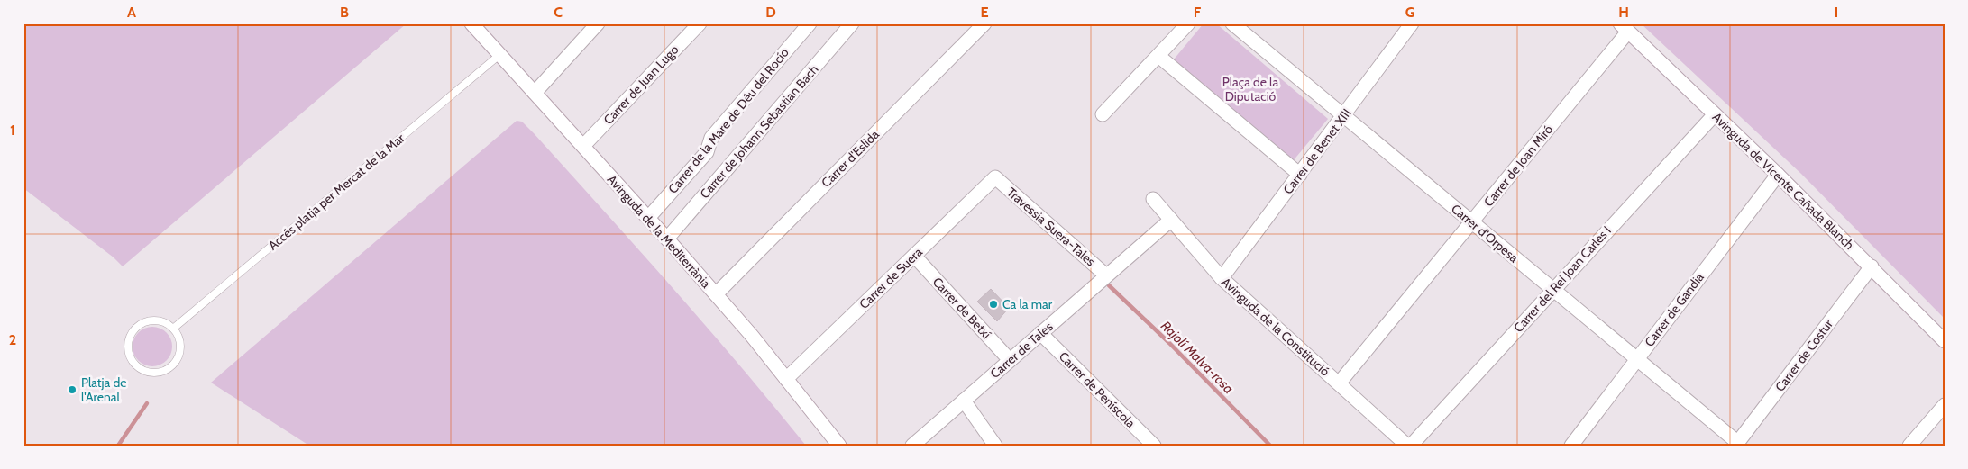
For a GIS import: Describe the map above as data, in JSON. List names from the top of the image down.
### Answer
{
  "streets": {
    "street": [
      "Carrer de Juan Lugo",
      "Carrer de la Mare de Déu del Rocío",
      "Carrer de Johann Sebastian Bach",
      "Carrer de Benet XIII",
      "Carrer d'Eslida",
      "Carrer de Joan Miró",
      "Avinguda de Vicente Cañada Blanch",
      "Travessia Suera-Tales",
      "Avinguda de la Mediterrània",
      "Carrer d'Orpesa",
      "Carrer de Suera",
      "Carrer del Rei Joan Carles I",
      "Carrer de Betxí",
      "Carrer de Gandia",
      "Avinguda de la Constitució",
      "Carrer de Tales",
      "Carrer de Costur",
      "Carrer de Peníscola"
    ],
    "lane": ["Accés platja per Mercat de la Mar"]
  },
  "crossings": [
    ["Carrer de Juan Lugo", "Avinguda de la Mediterrània"],
    ["Carrer de la Mare de Déu del Rocío", "Avinguda de la Mediterrània"],
    ["Carrer de Johann Sebastian Bach", "Avinguda de la Mediterrània"],
    ["Carrer de Benet XIII", "Carrer d'Orpesa"],
    ["Carrer de Benet XIII", "Avinguda de la Constitució"],
    ["Carrer d'Eslida", "Avinguda de la Mediterrània"],
    ["Carrer de Joan Miró", "Avinguda de Vicente Cañada Blanch"],
    ["Carrer de Joan Miró", "Carrer d'Orpesa"],
    ["Carrer de Joan Miró", "Avinguda de la Constitució"],
    ["Avinguda de Vicente Cañada Blanch", "Carrer del Rei Joan Carles I"],
    ["Avinguda de Vicente Cañada Blanch", "Carrer de Gandia"],
    ["Avinguda de Vicente Cañada Blanch", "Carrer de Costur"],
    ["Accés platja per Mercat de la Mar", "Avinguda de la Mediterrània"],
    ["Travessia Suera-Tales", "Carrer de Suera"],
    ["Travessia Suera-Tales", "Carrer de Tales"],
    ["Avinguda de la Mediterrània", "Carrer de Suera"],
    ["Carrer d'Orpesa", "Carrer del Rei Joan Carles I"],
    ["Carrer d'Orpesa", "Carrer de Gandia"],
    ["Carrer d'Orpesa", "Carrer de Costur"],
    ["Carrer de Suera", "Carrer de Betxí"],
    ["Carrer del Rei Joan Carles I", "Avinguda de la Constitució"],
    ["Carrer de Betxí", "Carrer de Tales"],
    ["Avinguda de la Constitució", "Carrer de Tales"],
    ["Carrer de Tales", "Carrer de Peníscola"]
  ],
  "water": ["Rajolí Malva-rosa"],
  "parks": ["Plaça de la Diputació"],
  "places": ["Ca la mar", "Platja de l'Arenal"],
  "grid": {
    "columns": [
      "A",
      "B",
      "C",
      "D",
      "E",
      "F",
      "G",
      "H",
      "I"
    ],
    "rows": ["1", "2"]
  }
}
